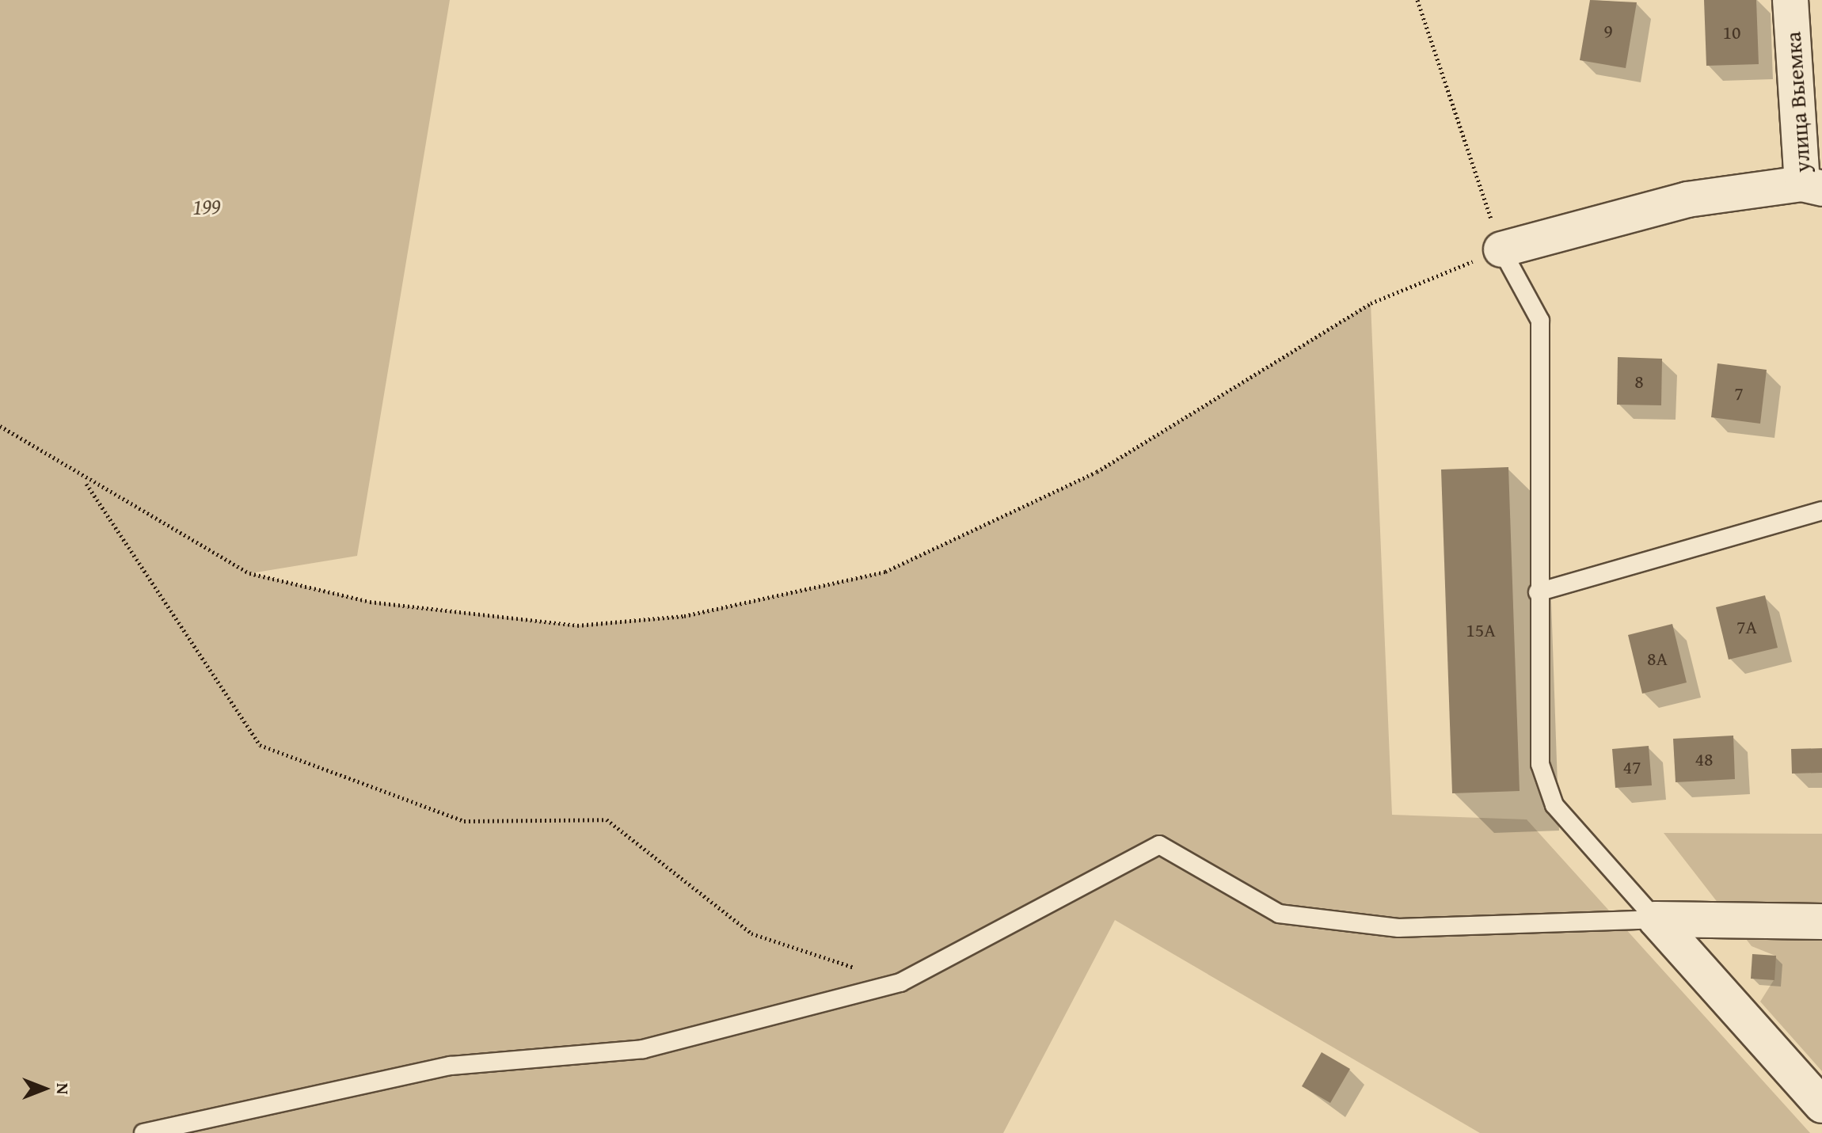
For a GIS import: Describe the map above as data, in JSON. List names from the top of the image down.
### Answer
{
  "streets": {
    "street": ["улица Выемка"]
  },
  "parks": ["199"],
  "house_numbers": [
    "9",
    "10",
    "8",
    "7",
    "7А",
    "15А",
    "8А",
    "48",
    "47"
  ],
  "north": "right"
}
